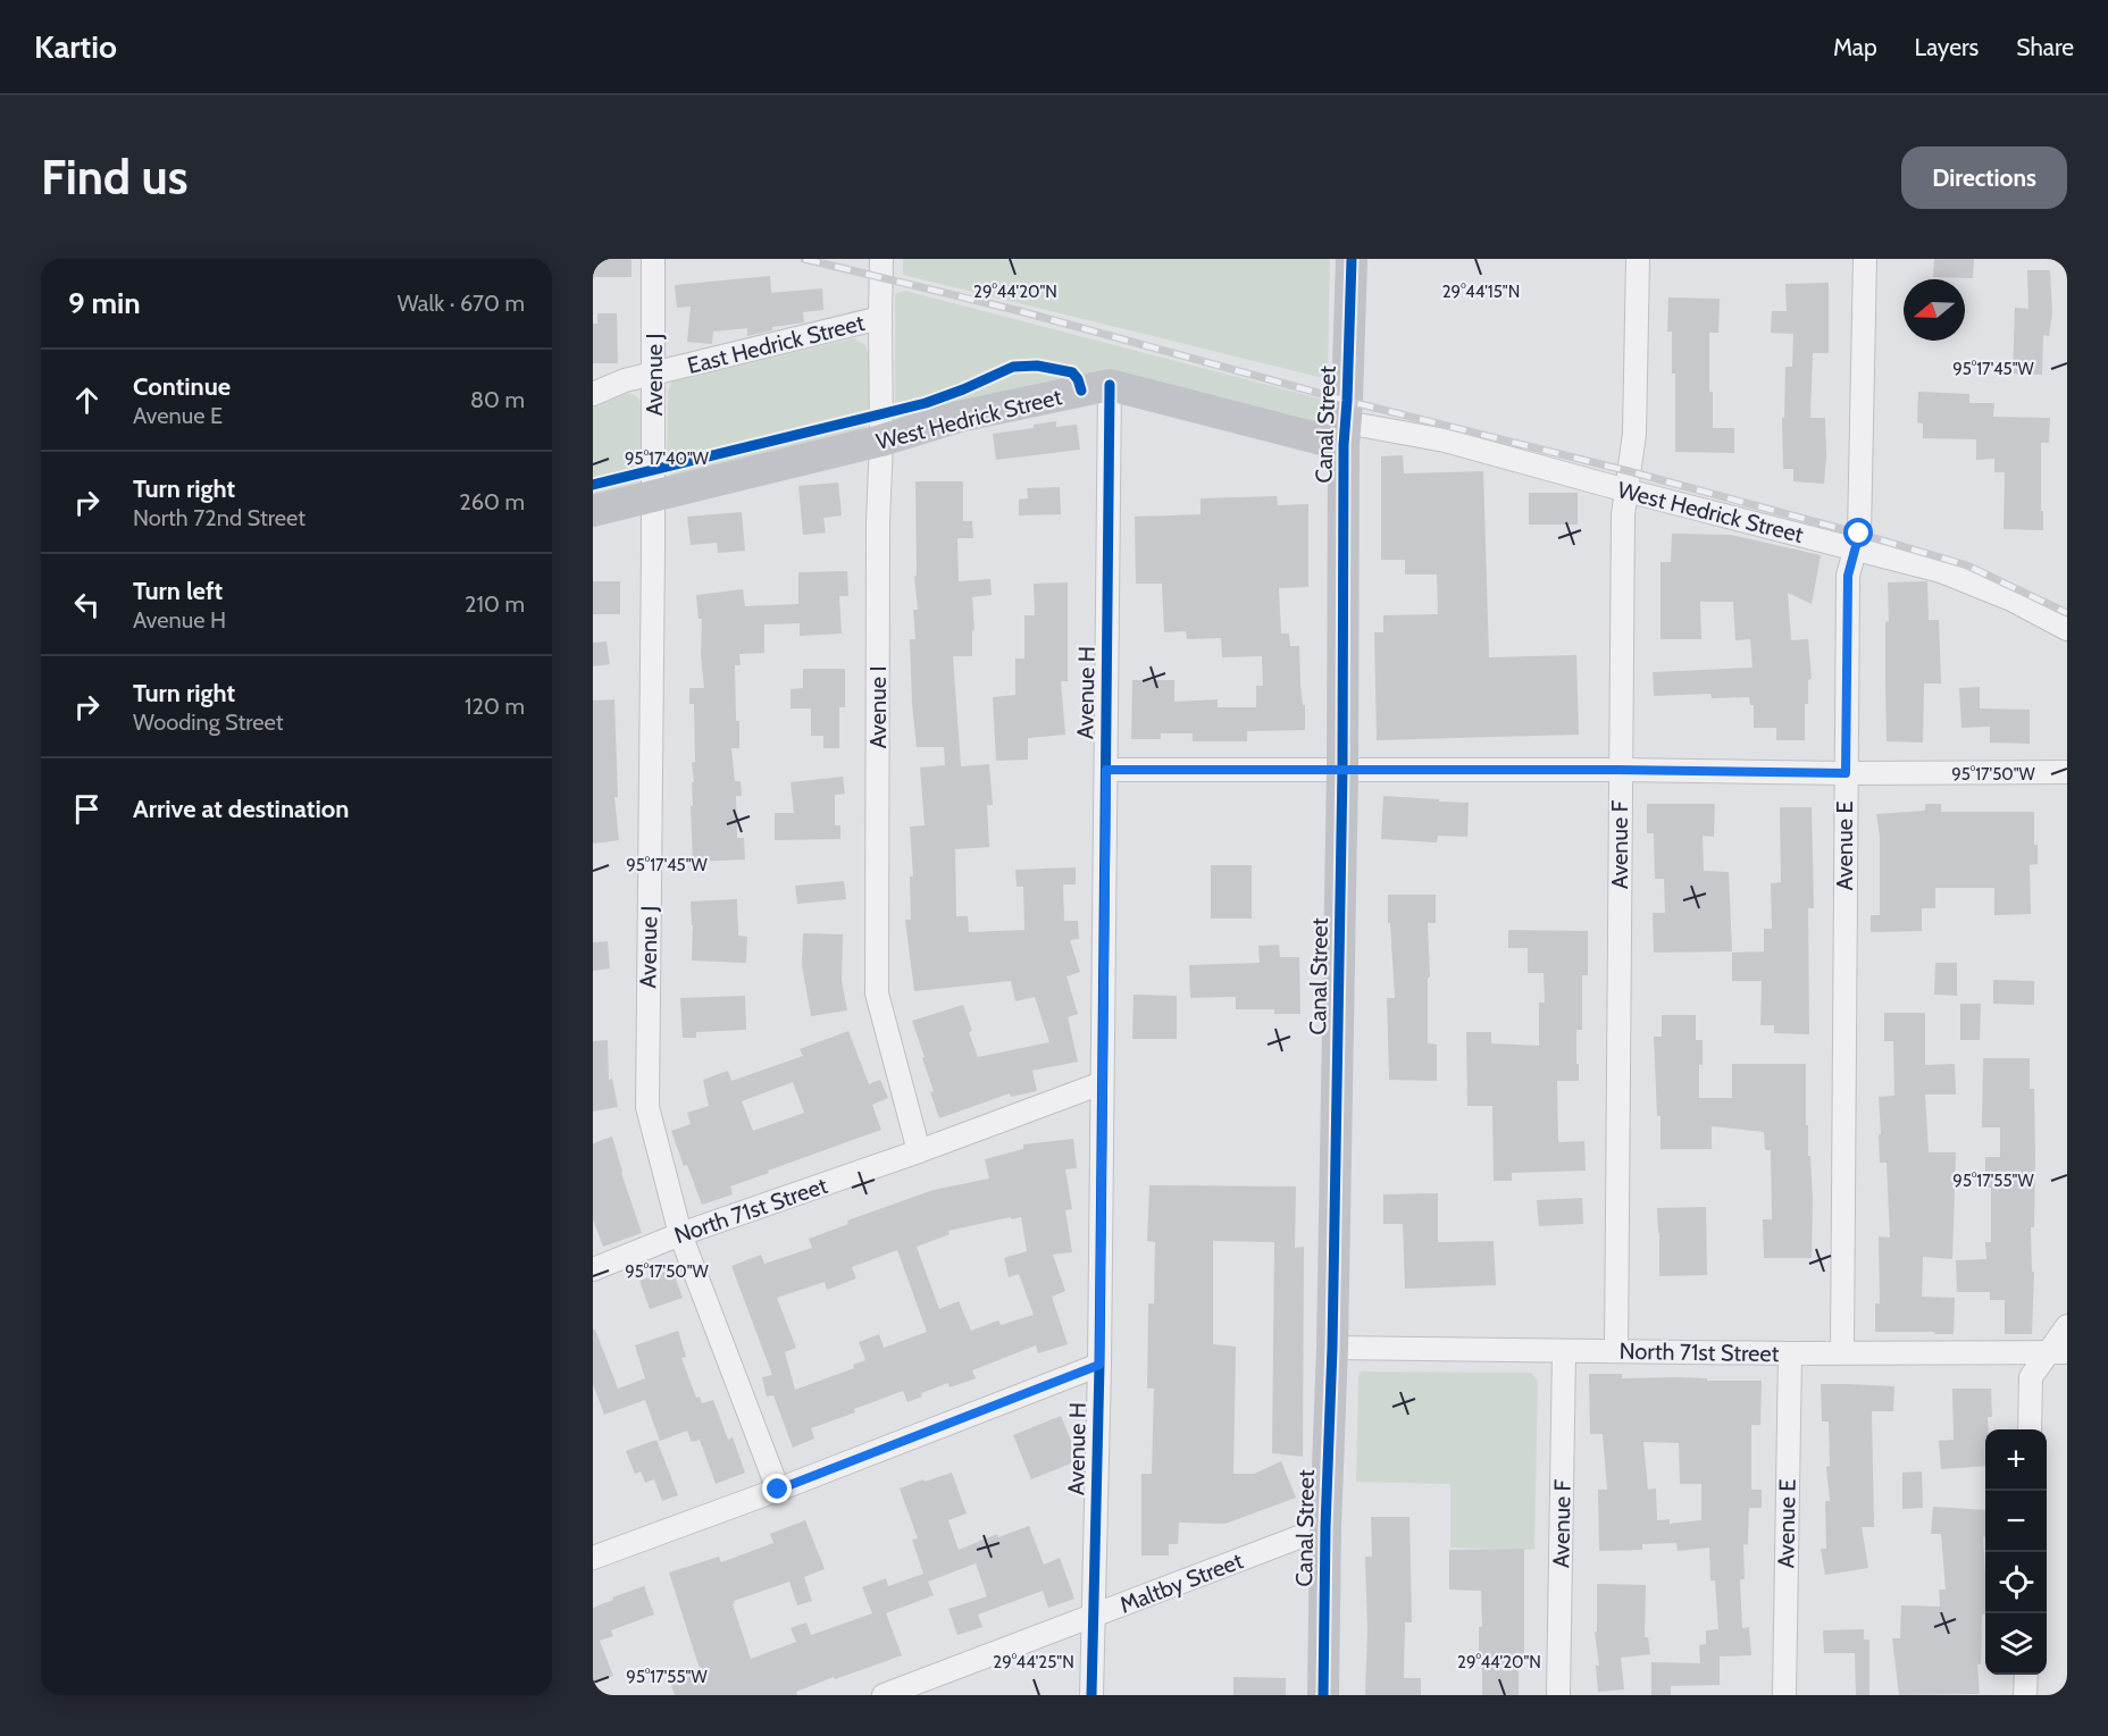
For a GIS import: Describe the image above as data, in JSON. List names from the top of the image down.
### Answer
{
  "streets": {
    "street": [
      "East Hedrick Street",
      "Avenue J",
      "West Hedrick Street",
      "Canal Street",
      "Avenue H",
      "Avenue I",
      "Avenue F",
      "Avenue E",
      "North 71st Street",
      "Maltby Street"
    ]
  },
  "crossings": [
    ["East Hedrick Street", "Avenue J"],
    ["East Hedrick Street", "Avenue I"],
    ["Avenue J", "West Hedrick Street"],
    ["Avenue J", "North 71st Street"],
    ["West Hedrick Street", "Canal Street"],
    ["West Hedrick Street", "Avenue H"],
    ["West Hedrick Street", "Avenue I"],
    ["West Hedrick Street", "Avenue F"],
    ["West Hedrick Street", "Avenue E"],
    ["Canal Street", "North 71st Street"],
    ["Canal Street", "Maltby Street"],
    ["Avenue H", "North 71st Street"],
    ["Avenue H", "Maltby Street"],
    ["Avenue I", "North 71st Street"],
    ["Avenue F", "North 71st Street"],
    ["Avenue E", "North 71st Street"]
  ],
  "north": "left",
  "page": {
    "header": "Kartio",
    "nav": ["Map", "Layers", "Share"],
    "buttons": "Directions",
    "title": "Find us",
    "heading": ["9 min", "Walk · 670 m"],
    "list": [
      ["Continue", "Avenue E", "80 m"],
      ["Turn right", "North 72nd Street", "260 m"],
      ["Turn left", "Avenue H", "210 m"],
      ["Turn right", "Wooding Street", "120 m"],
      "Arrive at destination"
    ],
    "map_buttons": ["+", "−"]
  },
  "coordinates": [
    "29°44'20\"N",
    "29°44'15\"N",
    "95°17'45\"W",
    "95°17'40\"W",
    "95°17'50\"W",
    "95°17'55\"W",
    "29°44'25\"N"
  ]
}
